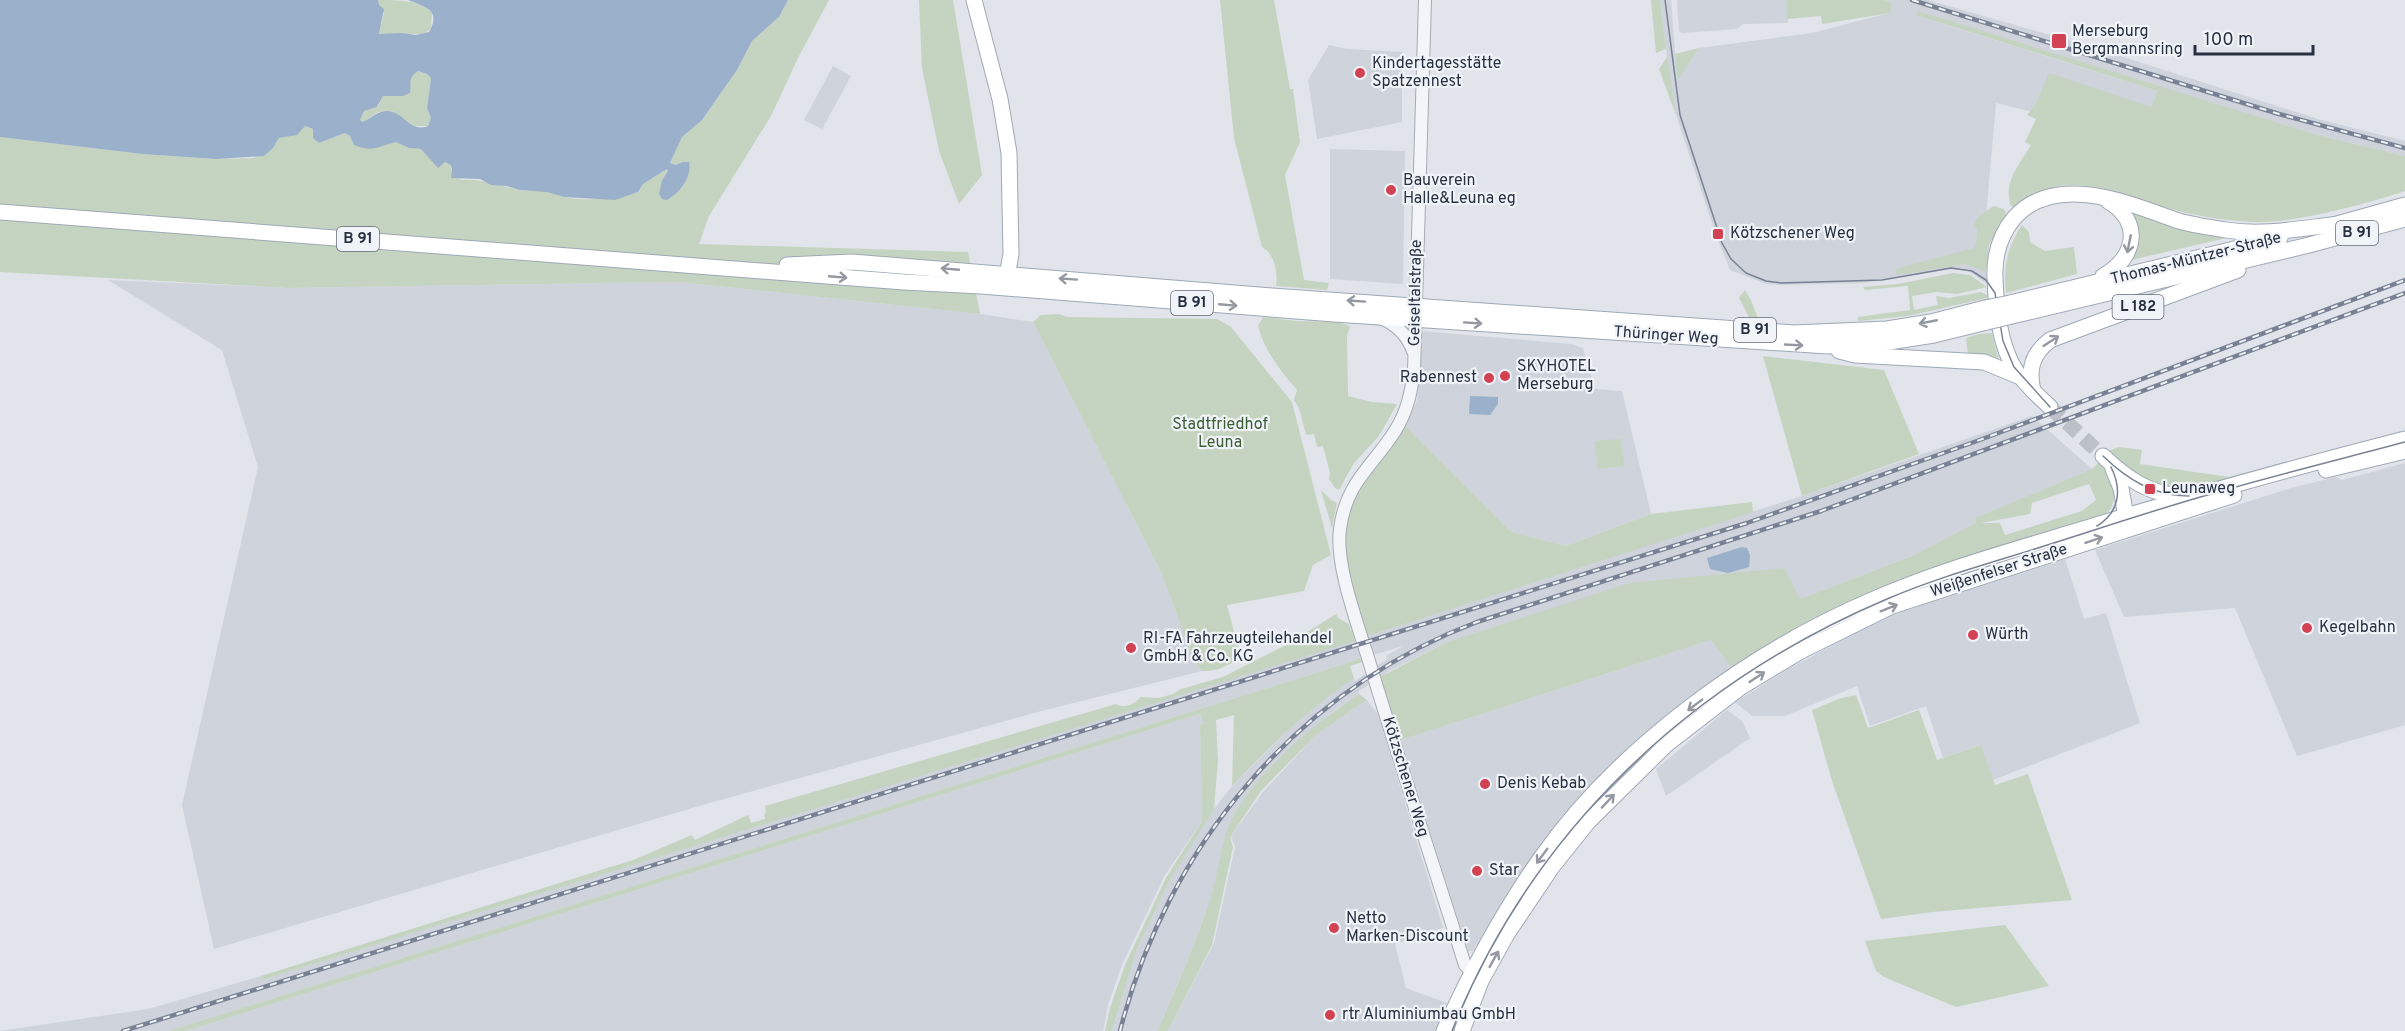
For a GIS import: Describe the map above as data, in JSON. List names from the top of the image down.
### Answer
{
  "streets": {
    "main road": [
      "B 91",
      "Thomas-Müntzer-Straße",
      "L 182",
      "Thüringer Weg",
      "Weißenfelser Straße"
    ],
    "street": ["Geiseltalstraße", "Kötzschener Weg"]
  },
  "crossings": [
    ["B 91", "Geiseltalstraße"],
    ["B 91", "Thüringer Weg"],
    ["Thomas-Müntzer-Straße", "L 182"],
    ["Thomas-Müntzer-Straße", "Thüringer Weg"],
    ["Geiseltalstraße", "Thüringer Weg"],
    ["Geiseltalstraße", "Kötzschener Weg"],
    ["Weißenfelser Straße", "Kötzschener Weg"]
  ],
  "parks": ["Stadtfriedhof Leuna"],
  "places": {
    "transit": ["Merseburg Bergmannsring", "Kötzschener Weg", "Leunaweg"],
    "other": [
      "Kindertagesstätte Spatzennest",
      "Bauverein Halle&Leuna eg",
      "SKYHOTEL Merseburg",
      "Rabennest",
      "Kegelbahn",
      "Würth",
      "RI-FA Fahrzeugteilehandel GmbH & Co. KG",
      "Denis Kebab",
      "Star",
      "Netto Marken-Discount",
      "rtr Aluminiumbau GmbH"
    ]
  },
  "scale_bar": "100 m"
}
